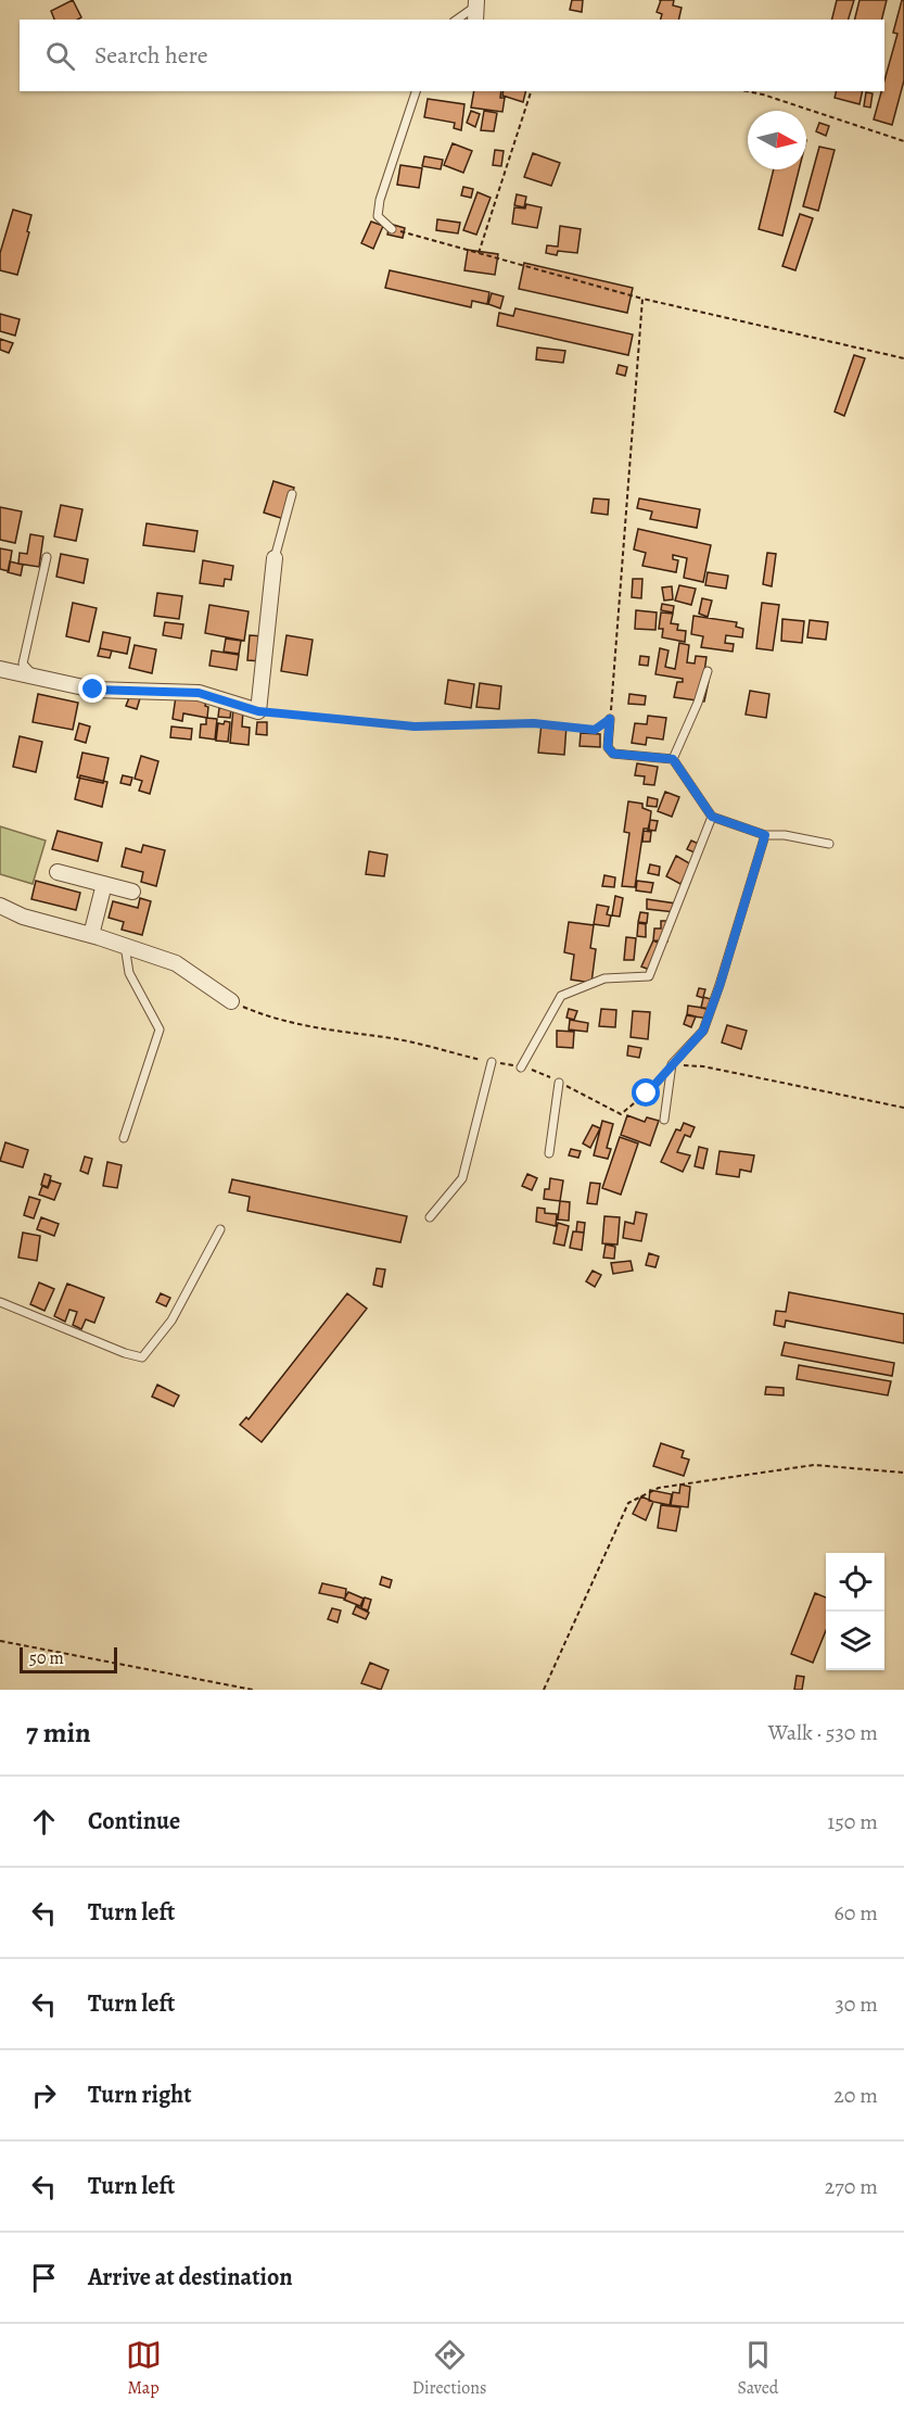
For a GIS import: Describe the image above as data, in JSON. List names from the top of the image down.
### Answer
{
  "scale_bar": "50 m",
  "north": "right",
  "page": {
    "search": "Search here",
    "scale": "50 m",
    "heading": ["7 min", "Walk · 530 m"],
    "list": [
      ["Continue", "150 m"],
      ["Turn left", "60 m"],
      ["Turn left", "30 m"],
      ["Turn right", "20 m"],
      ["Turn left", "270 m"],
      "Arrive at destination"
    ],
    "nav": ["Map", "Directions", "Saved"]
  }
}
